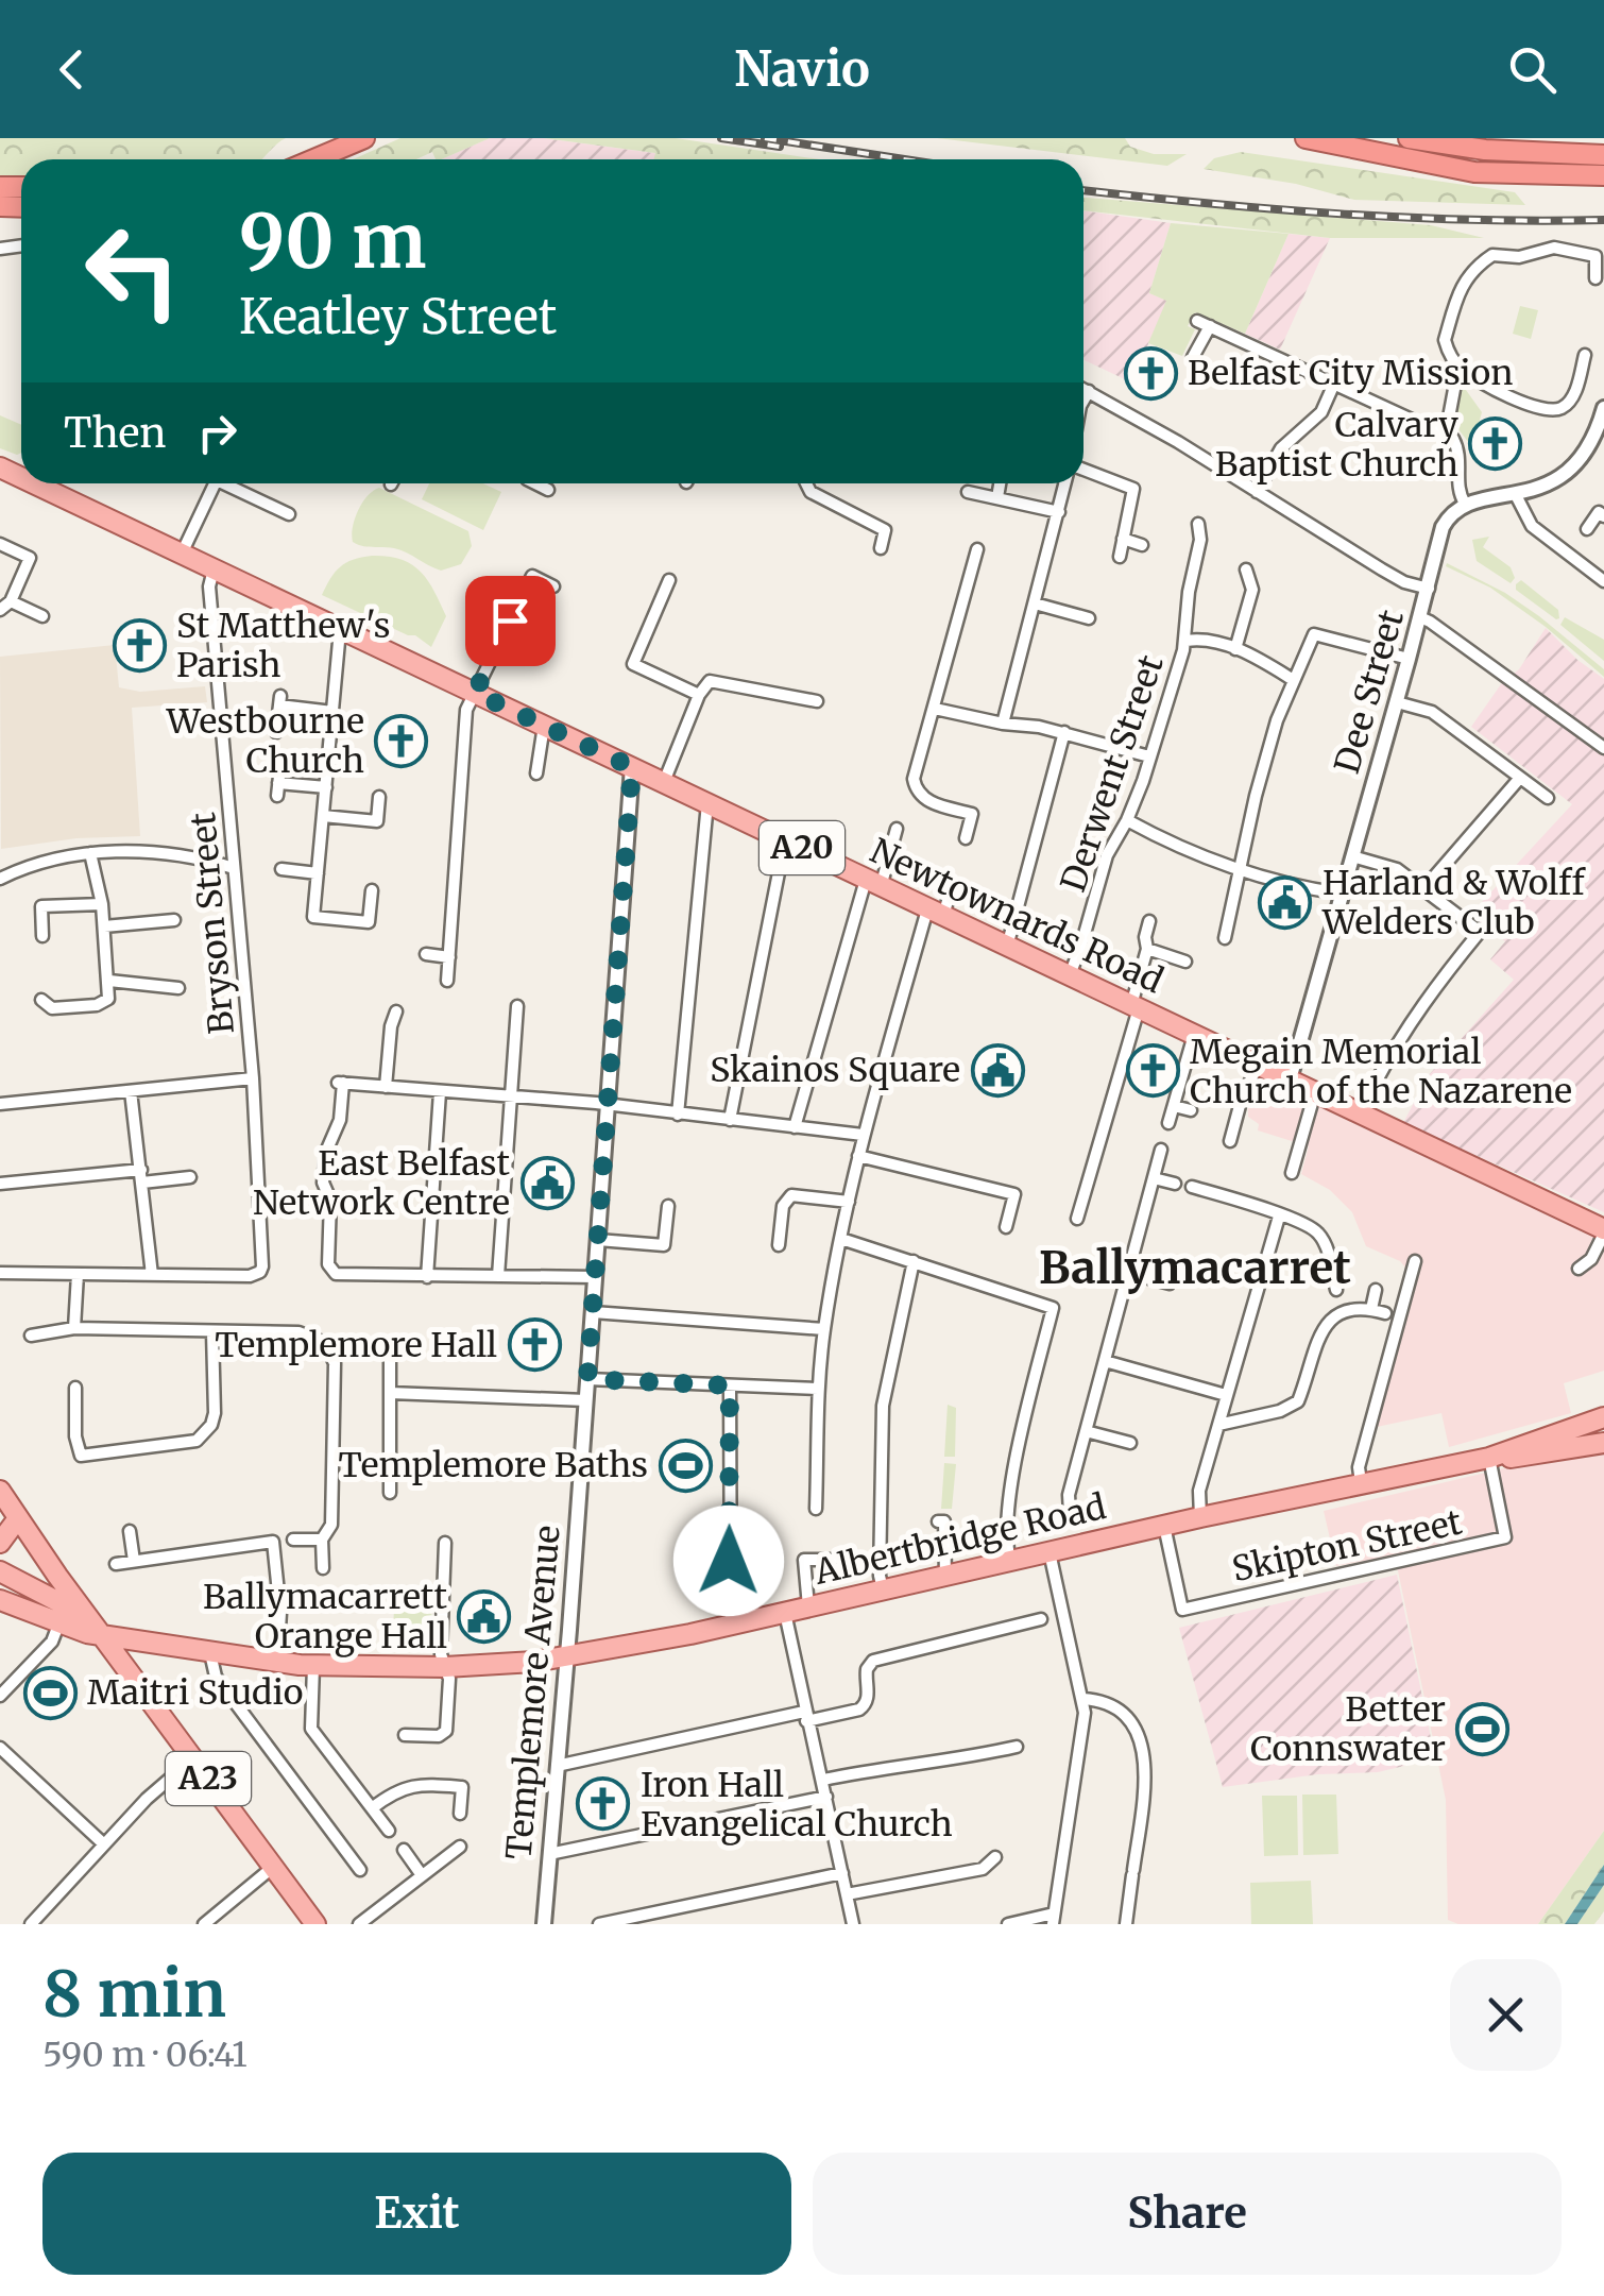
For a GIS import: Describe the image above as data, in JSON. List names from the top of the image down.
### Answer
{
  "streets": {
    "main road": [
      "A20",
      "Newtownards Road",
      "Albertbridge Road",
      "A23"
    ],
    "street": [
      "Dee Street",
      "Derwent Street",
      "Bryson Street",
      "Skipton Street",
      "Templemore Avenue"
    ]
  },
  "crossings": [
    ["Dee Street", "Newtownards Road"],
    ["Derwent Street", "Newtownards Road"],
    ["Newtownards Road", "Bryson Street"],
    ["Newtownards Road", "Templemore Avenue"],
    ["Albertbridge Road", "Skipton Street"],
    ["Albertbridge Road", "Templemore Avenue"],
    ["Albertbridge Road", "A23"]
  ],
  "districts": ["Ballymacarret"],
  "places": {
    "church": [
      "Belfast City Mission",
      "Calvary Baptist Church",
      "St Matthew's Parish",
      "Westbourne Church",
      "Megain Memorial Church of the Nazarene",
      "Templemore Hall",
      "Iron Hall Evangelical Church"
    ],
    "public building": [
      "Harland & Wolff Welders Club",
      "Skainos Square",
      "East Belfast Network Centre",
      "Ballymacarrett Orange Hall"
    ],
    "sports": ["Templemore Baths", "Maitri Studio", "Better Connswater"]
  },
  "page": {
    "header": "Navio",
    "turn": ["90 m", "Keatley Street"],
    "then": "Then",
    "heading": ["8 min", "590 m · 06:41"],
    "buttons": ["Exit", "Share"]
  }
}
